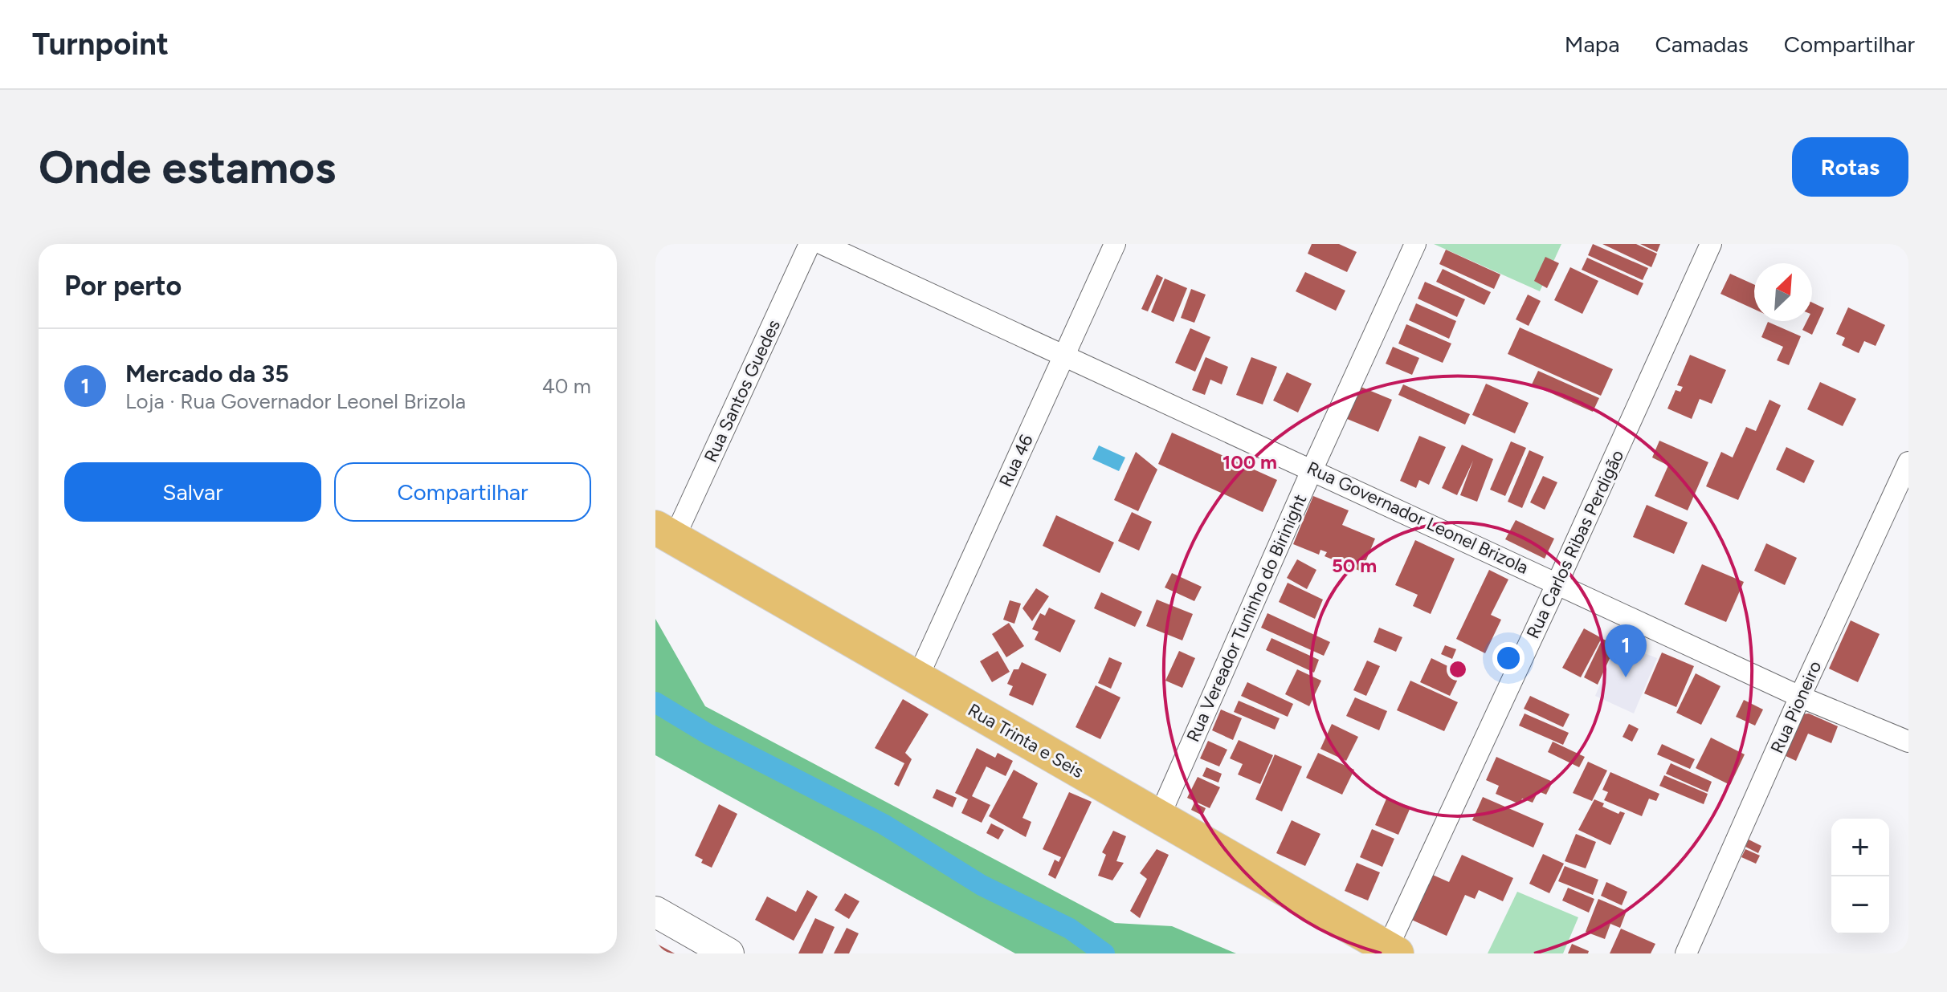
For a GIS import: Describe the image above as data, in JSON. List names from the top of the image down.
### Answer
{
  "streets": {
    "main road": ["Rua Trinta e Seis"],
    "street": [
      "Rua Santos Guedes",
      "Rua 46",
      "Rua Governador Leonel Brizola",
      "Rua Carlos Ribas Perdigão",
      "Rua Vereador Tuninho do Birinight",
      "Rua Pioneiro"
    ]
  },
  "crossings": [
    ["Rua Santos Guedes", "Rua Trinta e Seis"],
    ["Rua 46", "Rua Governador Leonel Brizola"],
    ["Rua 46", "Rua Trinta e Seis"],
    ["Rua Governador Leonel Brizola", "Rua Carlos Ribas Perdigão"],
    ["Rua Governador Leonel Brizola", "Rua Vereador Tuninho do Birinight"],
    ["Rua Governador Leonel Brizola", "Rua Pioneiro"],
    ["Rua Carlos Ribas Perdigão", "Rua Trinta e Seis"],
    ["Rua Vereador Tuninho do Birinight", "Rua Trinta e Seis"]
  ],
  "north": "top right",
  "page": {
    "header": "Turnpoint",
    "nav": ["Mapa", "Camadas", "Compartilhar"],
    "buttons": [
      "Rotas",
      ["Salvar", "Compartilhar"]
    ],
    "title": "Onde estamos",
    "heading": "Por perto",
    "list": [
      {
        "mark": "1",
        "name": "Mercado da 35",
        "note": "Loja · Rua Governador Leonel Brizola",
        "value": "40 m"
      }
    ],
    "pins": "1",
    "map_buttons": ["+", "−"]
  },
  "rings": ["100 m", "50 m"]
}
